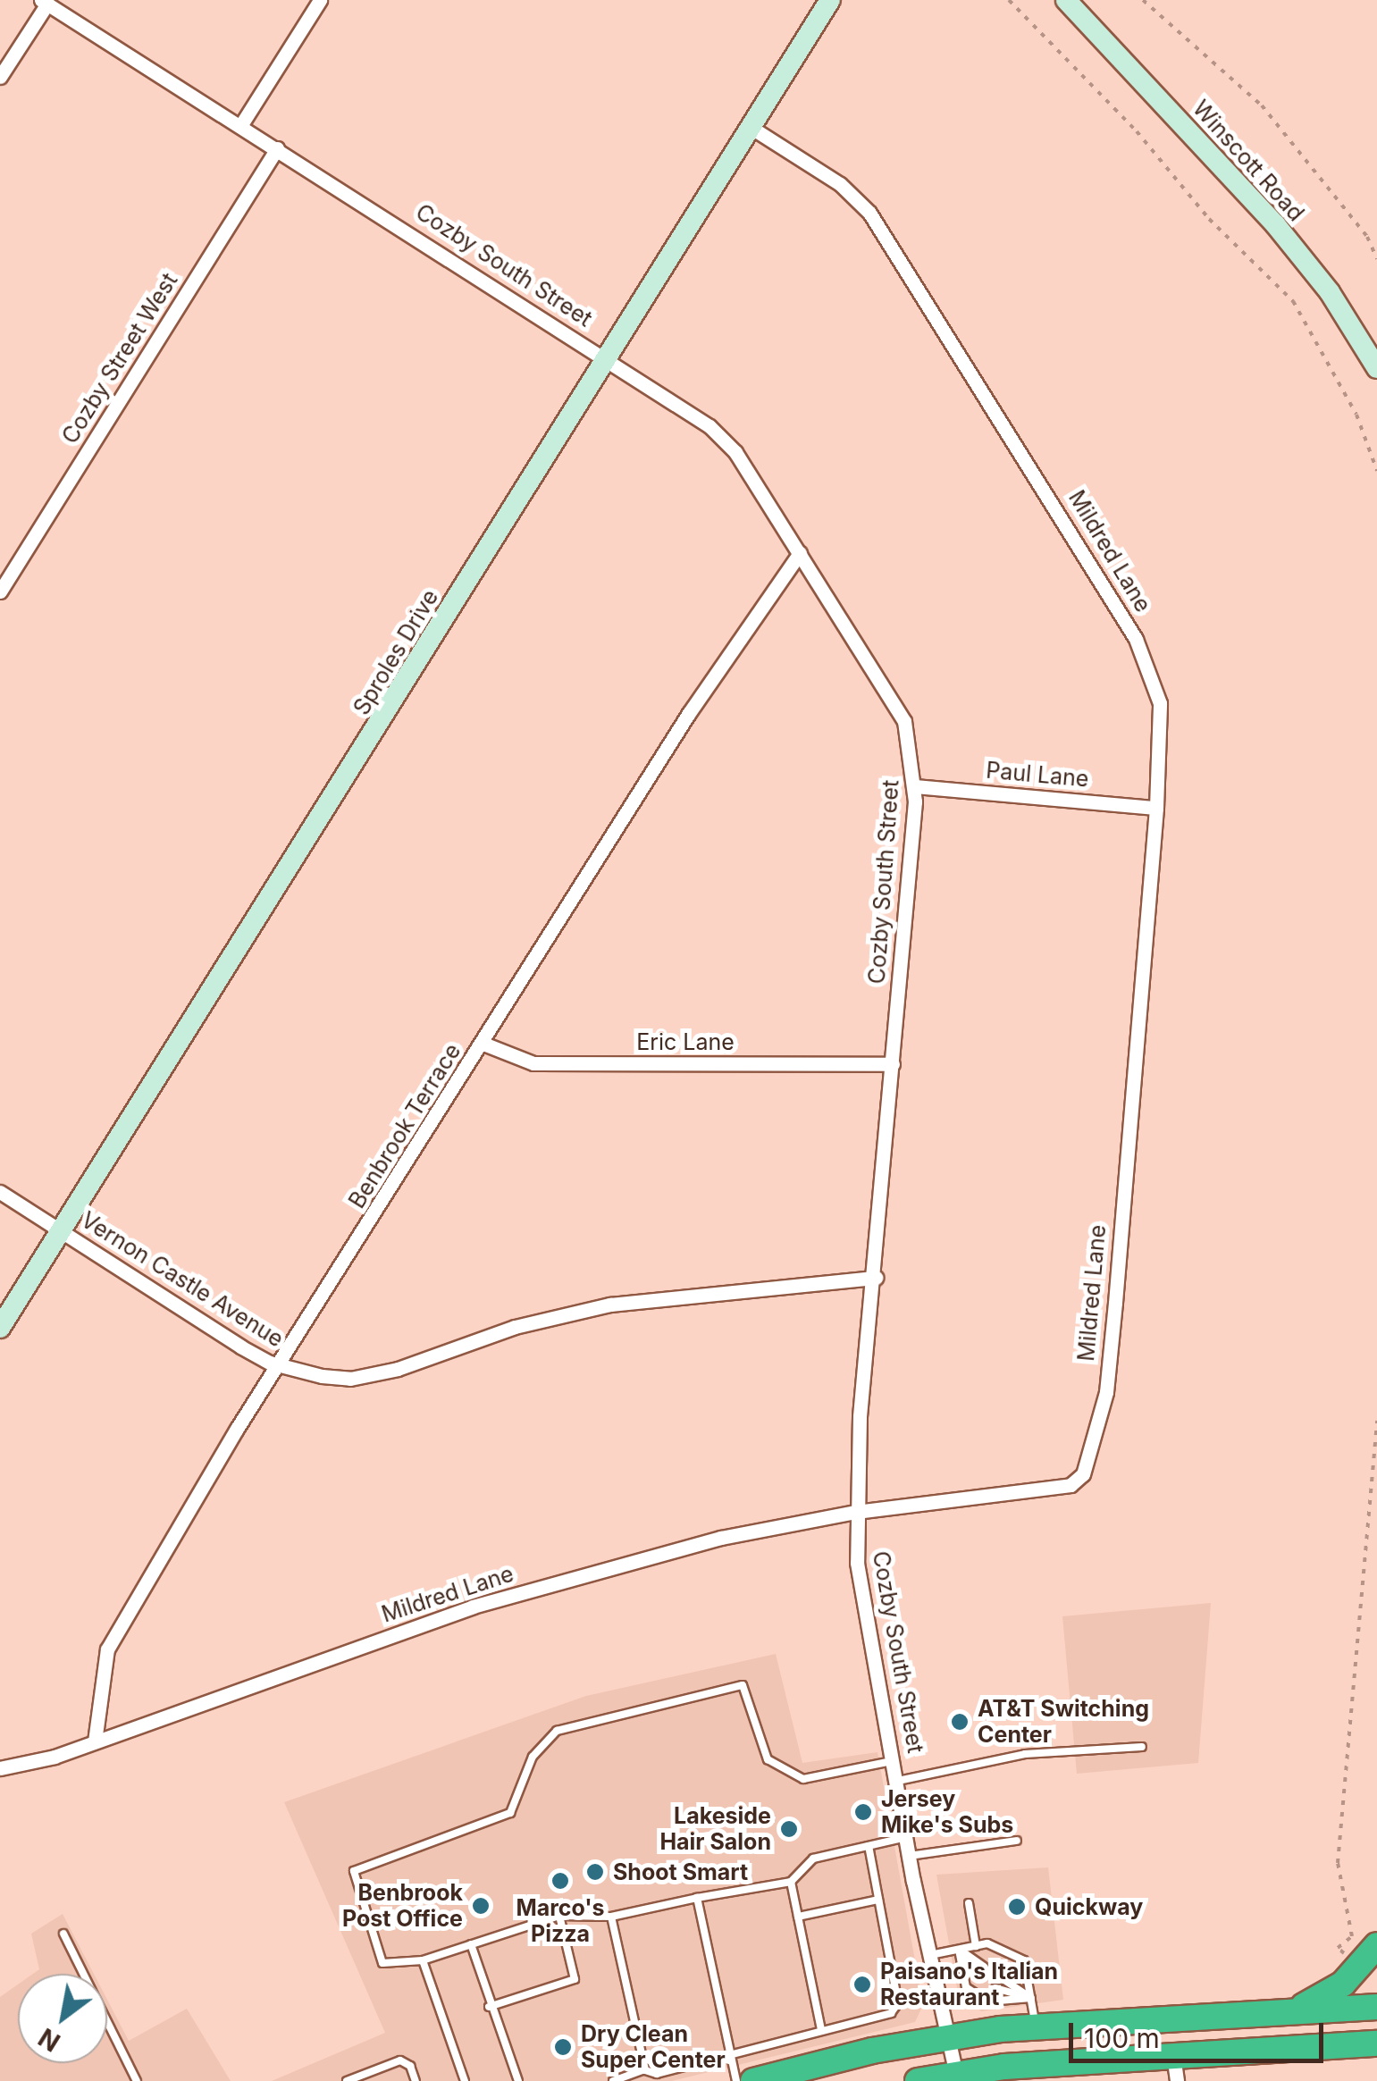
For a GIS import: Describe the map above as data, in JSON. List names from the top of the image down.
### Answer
{
  "streets": {
    "street": [
      "Winscott Road",
      "Cozby South Street",
      "Cozby Street West",
      "Mildred Lane",
      "Sproles Drive",
      "Paul Lane",
      "Eric Lane",
      "Benbrook Terrace",
      "Vernon Castle Avenue"
    ]
  },
  "crossings": [
    ["Cozby South Street", "Cozby Street West"],
    ["Cozby South Street", "Mildred Lane"],
    ["Cozby South Street", "Sproles Drive"],
    ["Cozby South Street", "Paul Lane"],
    ["Cozby South Street", "Eric Lane"],
    ["Cozby South Street", "Benbrook Terrace"],
    ["Cozby South Street", "Vernon Castle Avenue"],
    ["Mildred Lane", "Sproles Drive"],
    ["Mildred Lane", "Paul Lane"],
    ["Mildred Lane", "Benbrook Terrace"],
    ["Sproles Drive", "Vernon Castle Avenue"],
    ["Eric Lane", "Benbrook Terrace"],
    ["Benbrook Terrace", "Vernon Castle Avenue"]
  ],
  "places": [
    "AT&T Switching Center",
    "Jersey Mike's Subs",
    "Lakeside Hair Salon",
    "Shoot Smart",
    "Marco's Pizza",
    "Benbrook Post Office",
    "Quickway",
    "Paisano's Italian Restaurant",
    "Dry Clean Super Center"
  ],
  "scale_bar": "100 m",
  "north": "bottom left"
}
